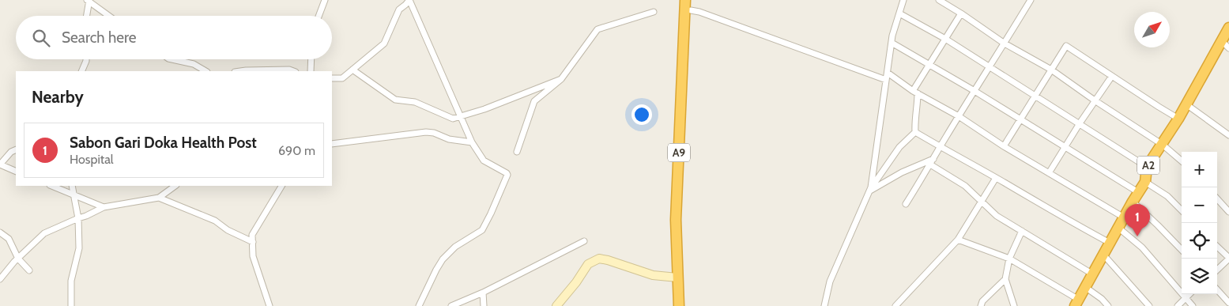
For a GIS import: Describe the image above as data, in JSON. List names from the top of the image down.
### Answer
{
  "streets": {
    "highway": ["A9", "A2"]
  },
  "north": "top right",
  "page": {
    "search": "Search here",
    "heading": "Nearby",
    "list": [
      {
        "mark": "1",
        "name": "Sabon Gari Doka Health Post",
        "note": "Hospital",
        "value": "690 m"
      }
    ],
    "map_buttons": ["+", "−"],
    "pins": "1"
  }
}
